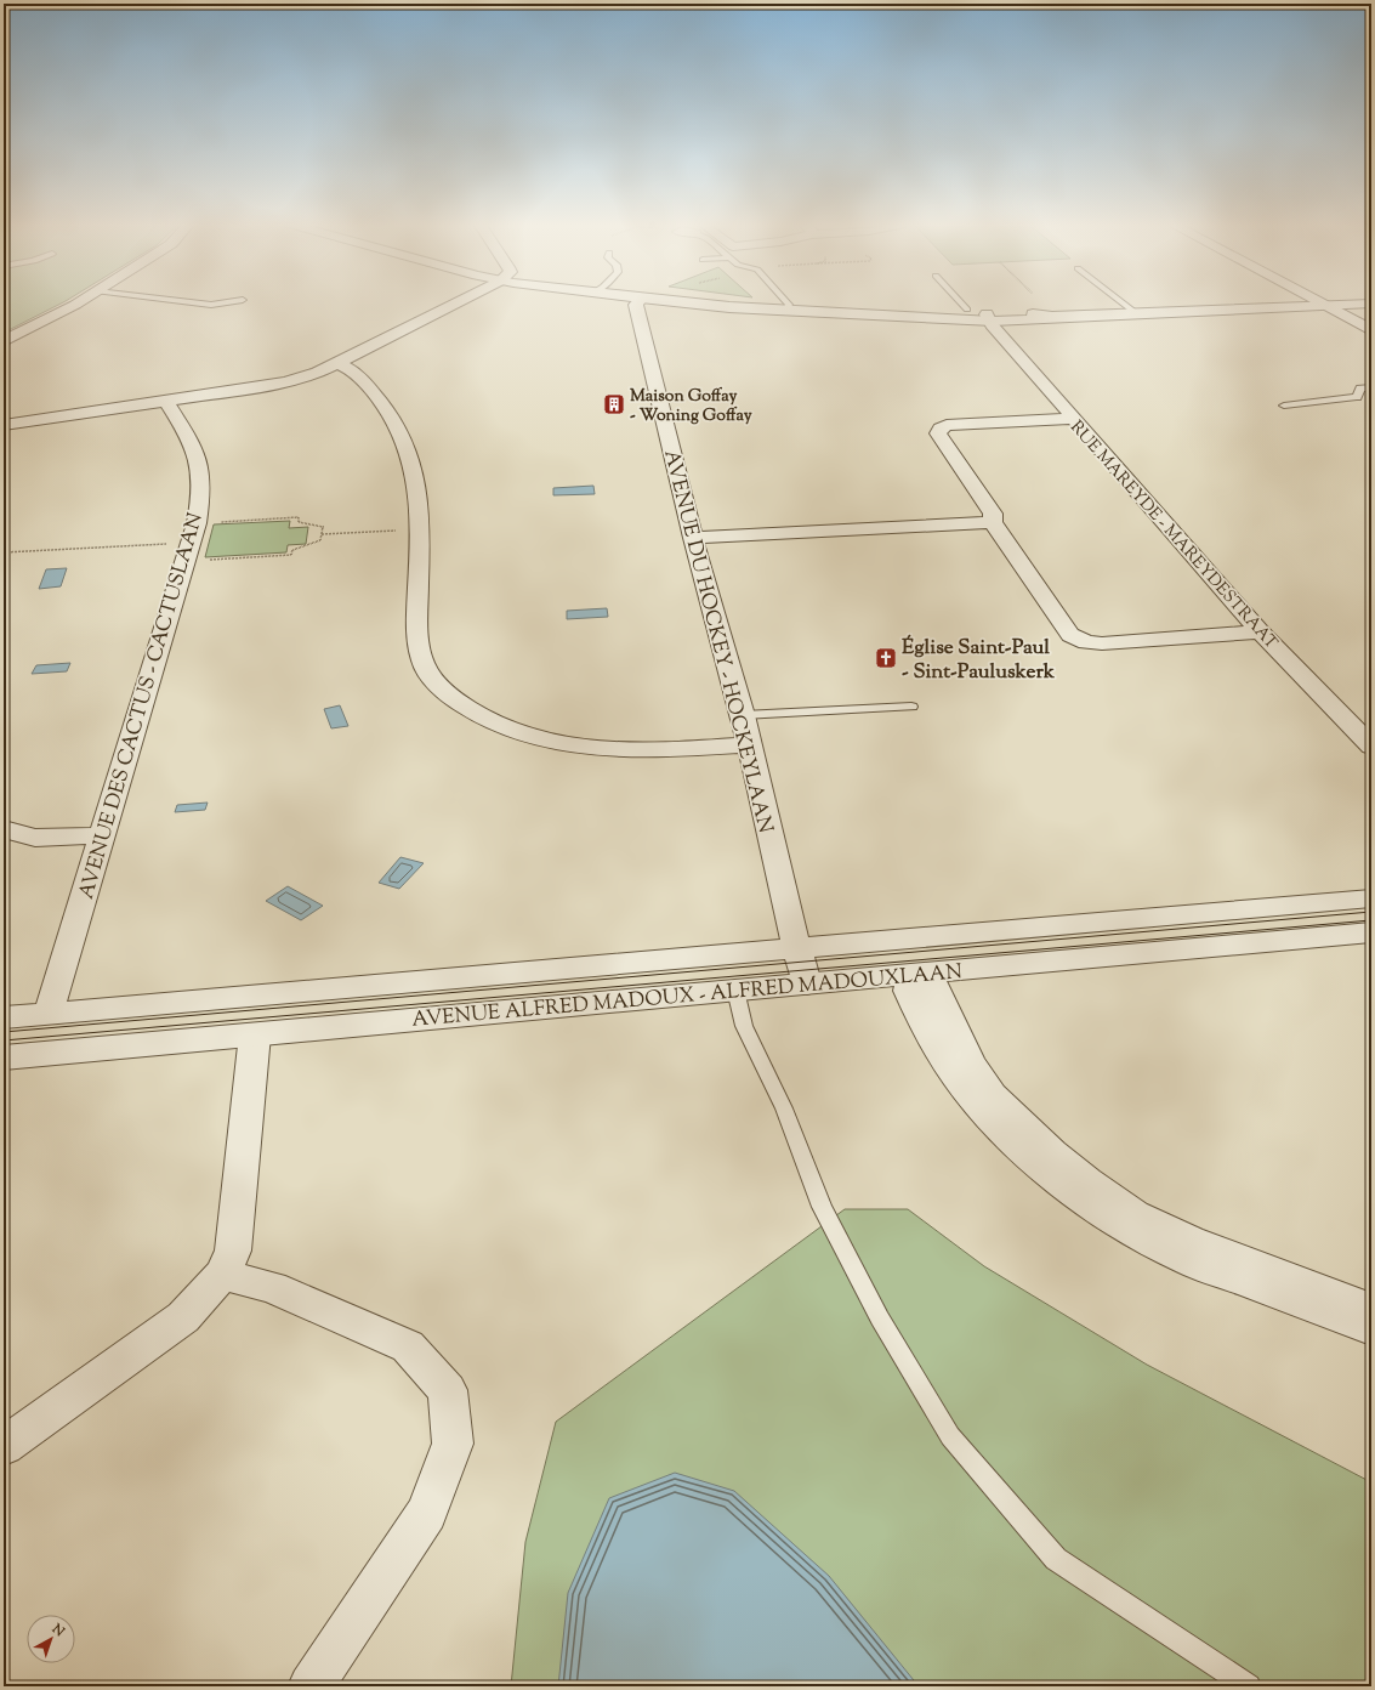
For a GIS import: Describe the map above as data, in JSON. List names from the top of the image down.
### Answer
{
  "streets": {
    "street": [
      "RUE MAREYDE - MAREYDESTRAAT",
      "AVENUE DU HOCKEY - HOCKEYLAAN",
      "AVENUE DES CACTUS - CACTUSLAAN",
      "AVENUE ALFRED MADOUX - ALFRED MADOUXLAAN"
    ]
  },
  "crossings": [
    ["AVENUE DU HOCKEY - HOCKEYLAAN", "AVENUE ALFRED MADOUX - ALFRED MADOUXLAAN"],
    ["AVENUE DES CACTUS - CACTUSLAAN", "AVENUE ALFRED MADOUX - ALFRED MADOUXLAAN"]
  ],
  "places": {
    "building": ["Maison Goffay - Woning Goffay"],
    "church": ["Église Saint-Paul - Sint-Pauluskerk"]
  },
  "north": "top right"
}
